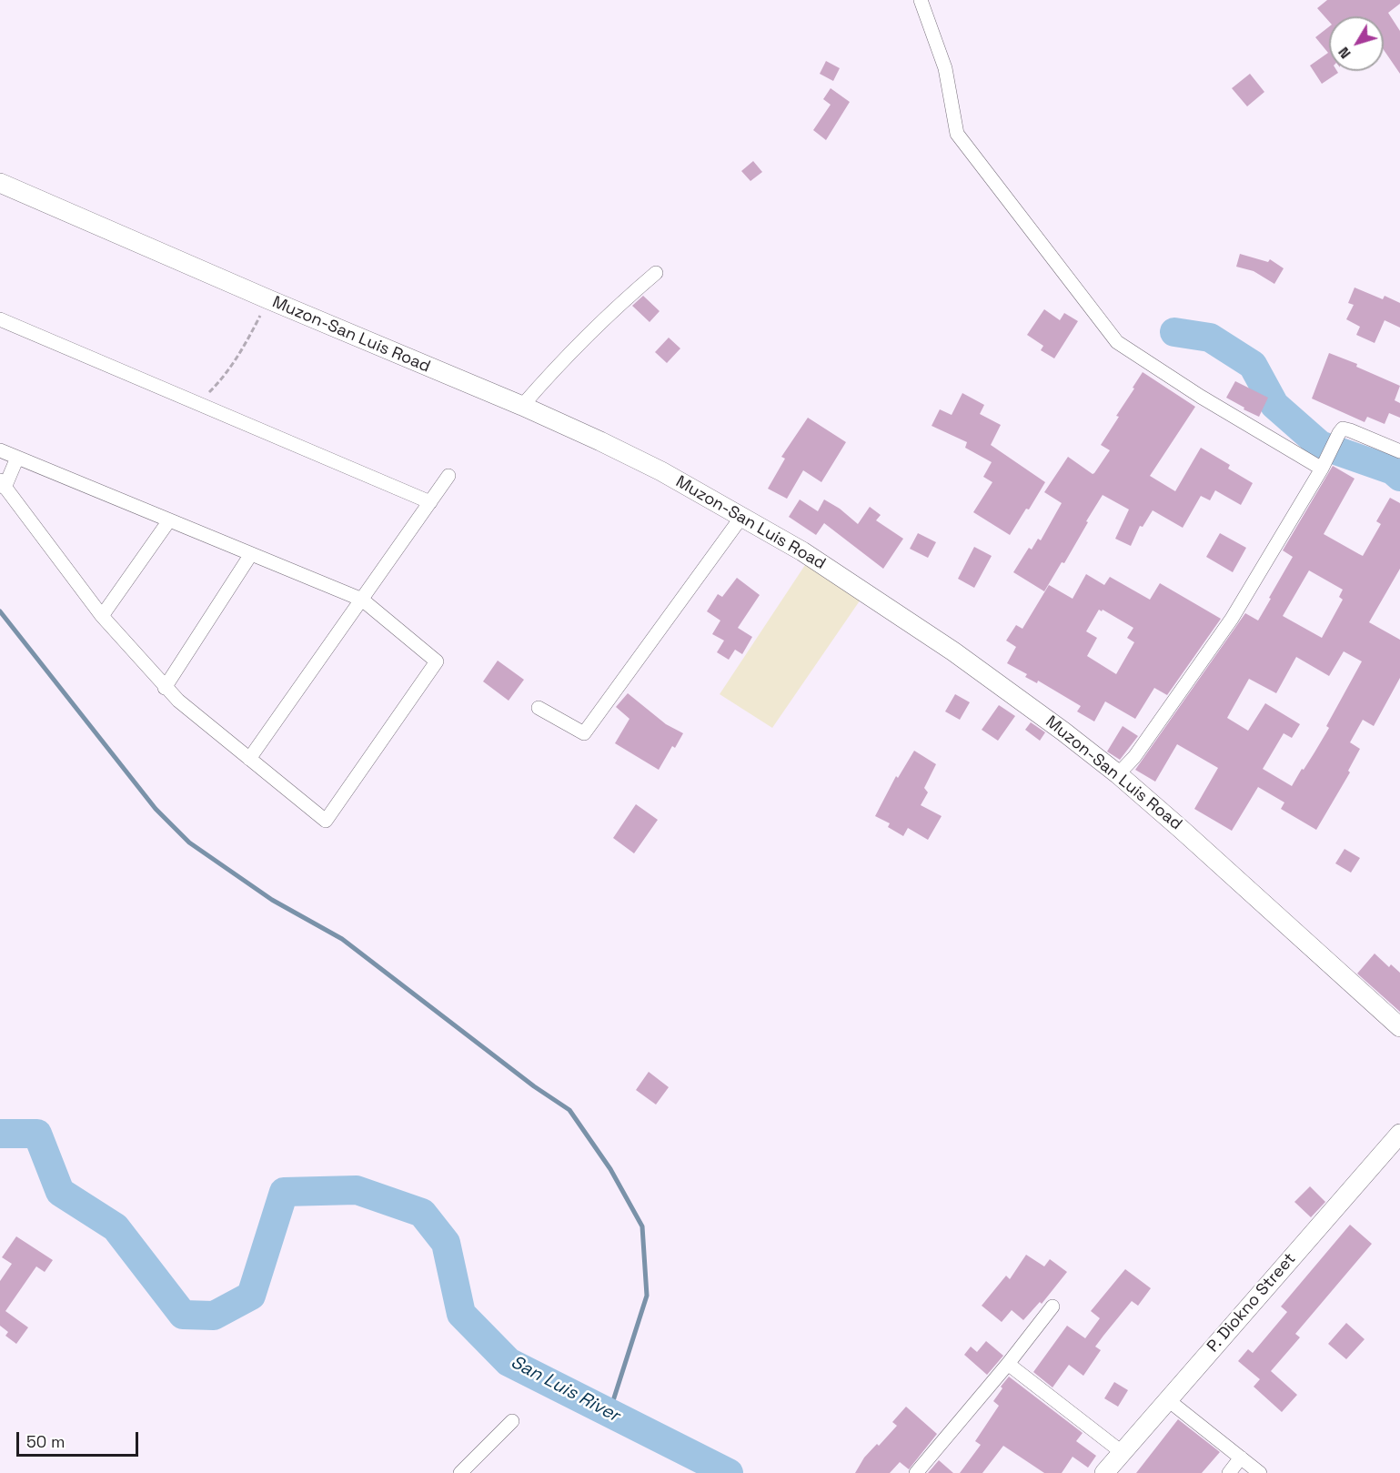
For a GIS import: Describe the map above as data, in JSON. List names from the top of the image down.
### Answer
{
  "streets": {
    "main road": ["Muzon-San Luis Road", "P. Diokno Street"]
  },
  "water": ["San Luis River"],
  "scale_bar": "50 m",
  "north": "bottom left"
}
